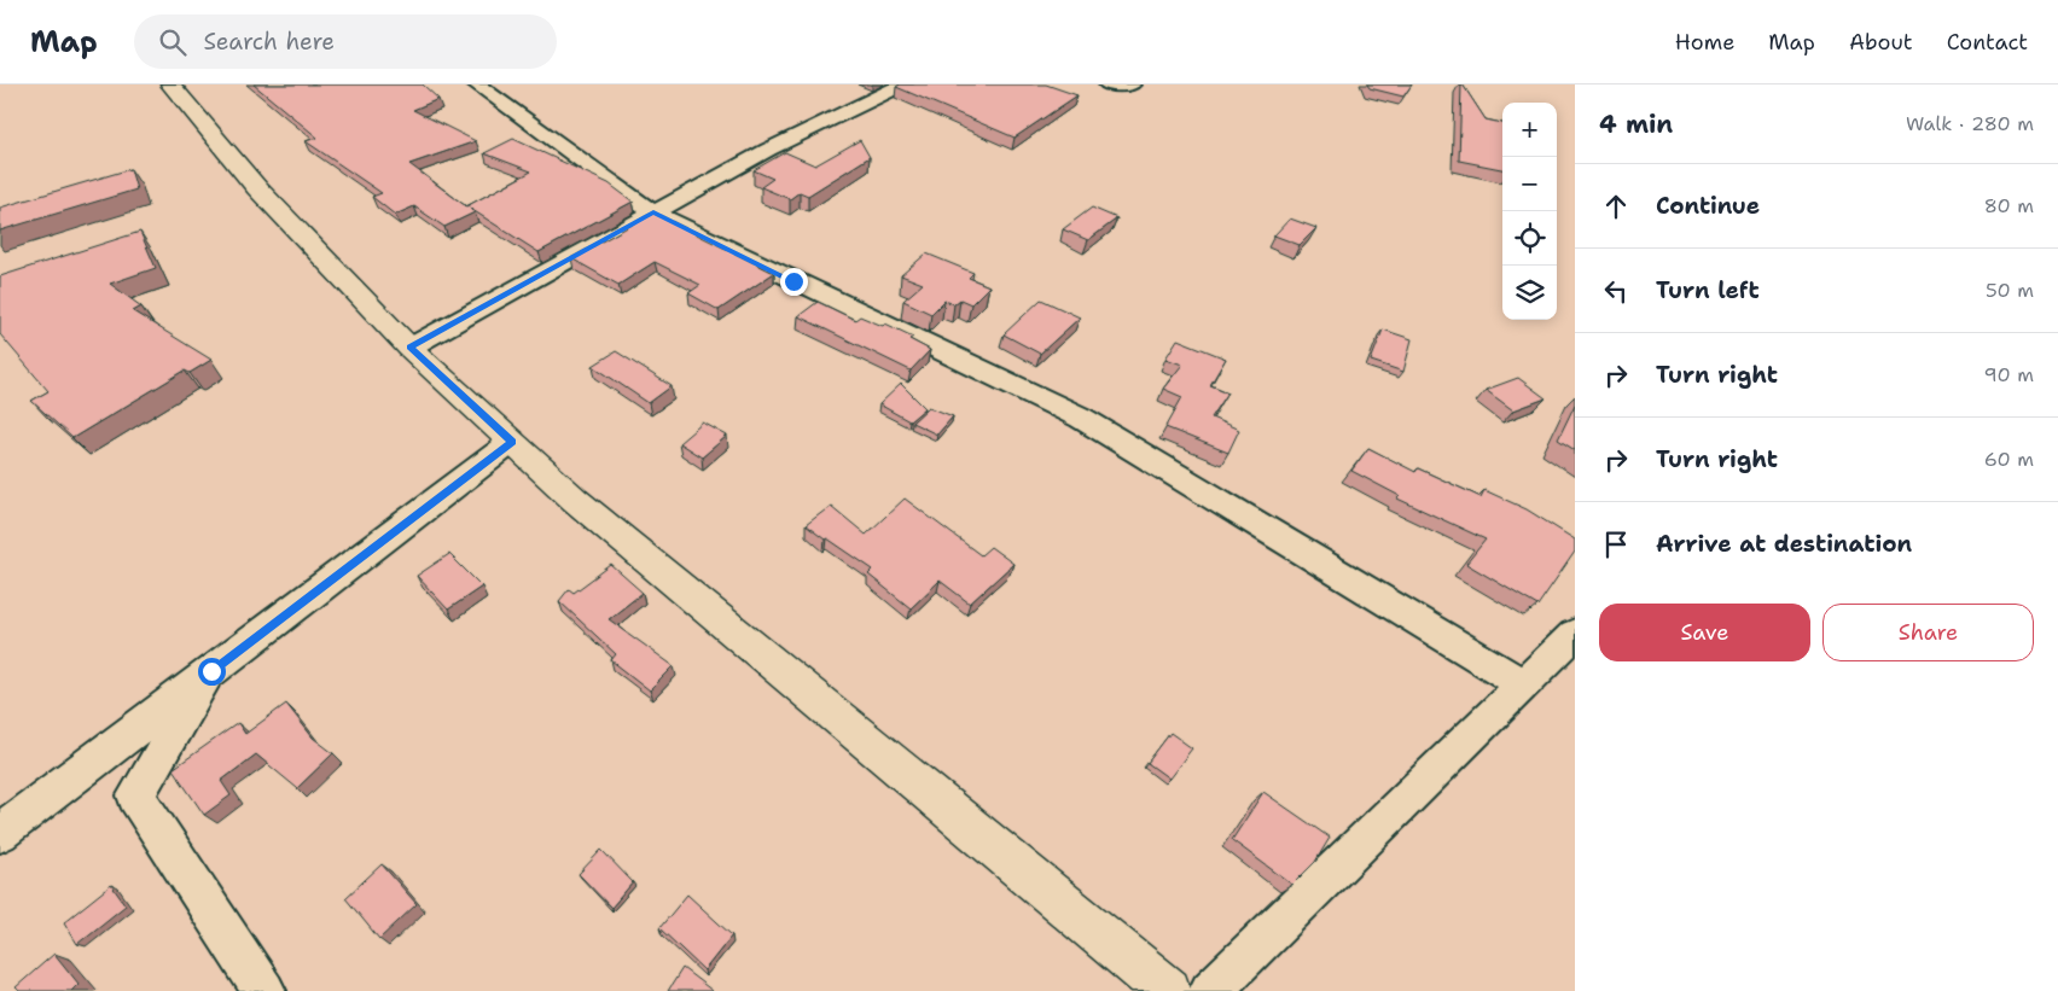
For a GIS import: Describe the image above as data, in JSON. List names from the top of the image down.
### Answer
{
  "page": {
    "header": "Map",
    "search": "Search here",
    "nav": [
      "Home",
      "Map",
      "About",
      "Contact"
    ],
    "heading": ["4 min", "Walk · 280 m"],
    "map_buttons": ["+", "−"],
    "list": [
      ["Continue", "80 m"],
      ["Turn left", "50 m"],
      ["Turn right", "90 m"],
      ["Turn right", "60 m"],
      "Arrive at destination"
    ],
    "buttons": ["Save", "Share"]
  }
}
